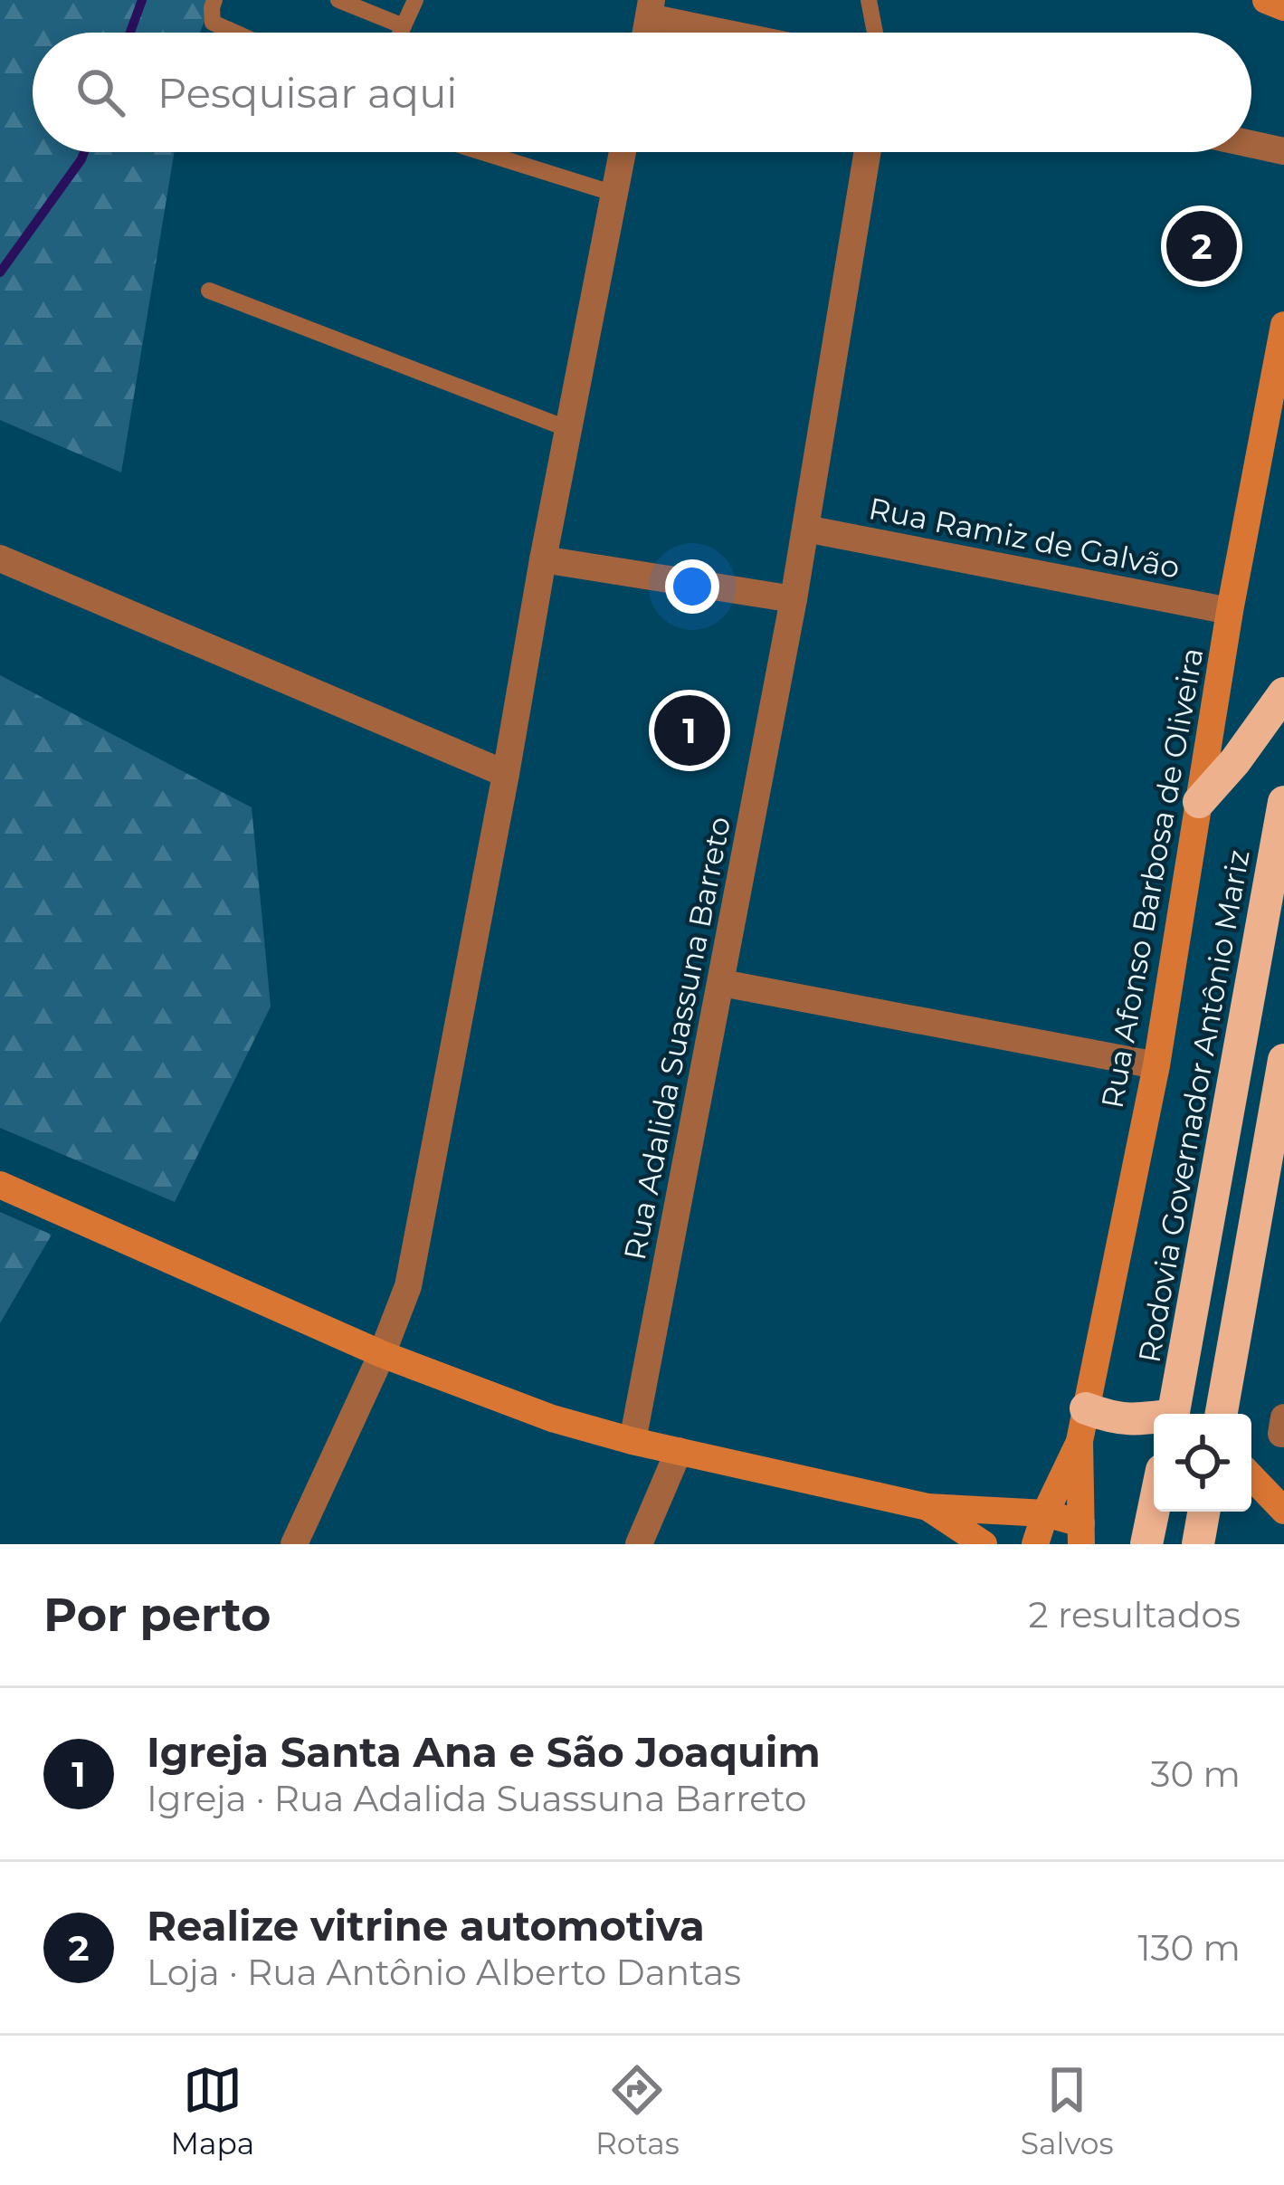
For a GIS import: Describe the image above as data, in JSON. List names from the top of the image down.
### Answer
{
  "streets": {
    "highway": ["Rodovia Governador Antônio Mariz"],
    "street": ["Rua Ramiz de Galvão", "Rua Afonso Barbosa de Oliveira", "Rua Adalida Suassuna Barreto"]
  },
  "crossings": [
    ["Rua Ramiz de Galvão", "Rua Afonso Barbosa de Oliveira"],
    ["Rua Ramiz de Galvão", "Rua Adalida Suassuna Barreto"]
  ],
  "page": {
    "search": "Pesquisar aqui",
    "pins": ["2", "1"],
    "heading": ["Por perto", "2 resultados"],
    "list": [
      {
        "mark": "1",
        "name": "Igreja Santa Ana e São Joaquim",
        "note": "Igreja · Rua Adalida Suassuna Barreto",
        "value": "30 m"
      },
      {
        "mark": "2",
        "name": "Realize vitrine automotiva",
        "note": "Loja · Rua Antônio Alberto Dantas",
        "value": "130 m"
      }
    ],
    "nav": ["Mapa", "Rotas", "Salvos"]
  }
}
